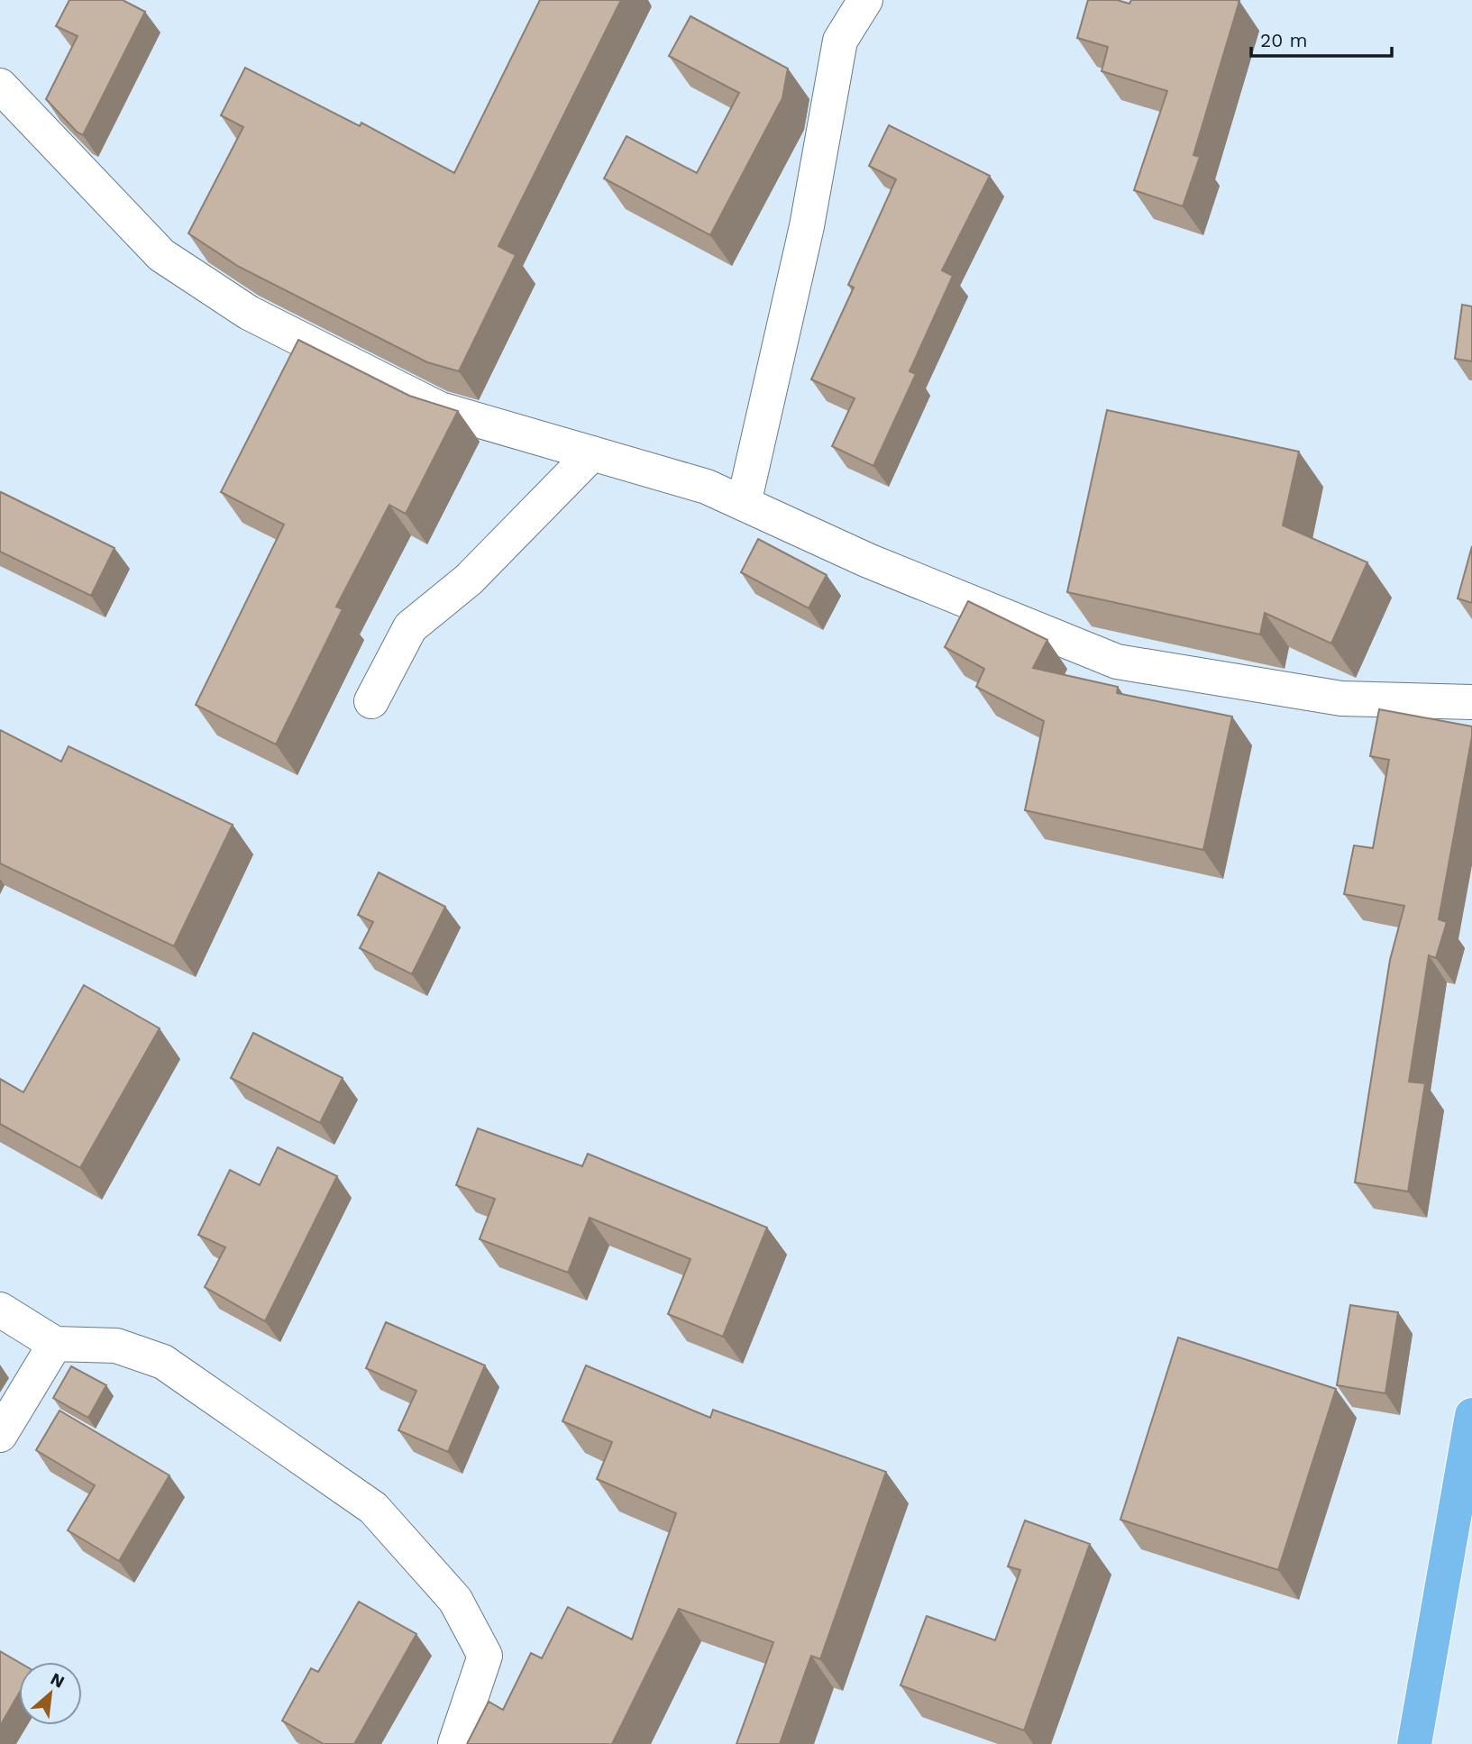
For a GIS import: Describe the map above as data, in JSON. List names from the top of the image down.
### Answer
{
  "scale_bar": "20 m",
  "north": "top right"
}
